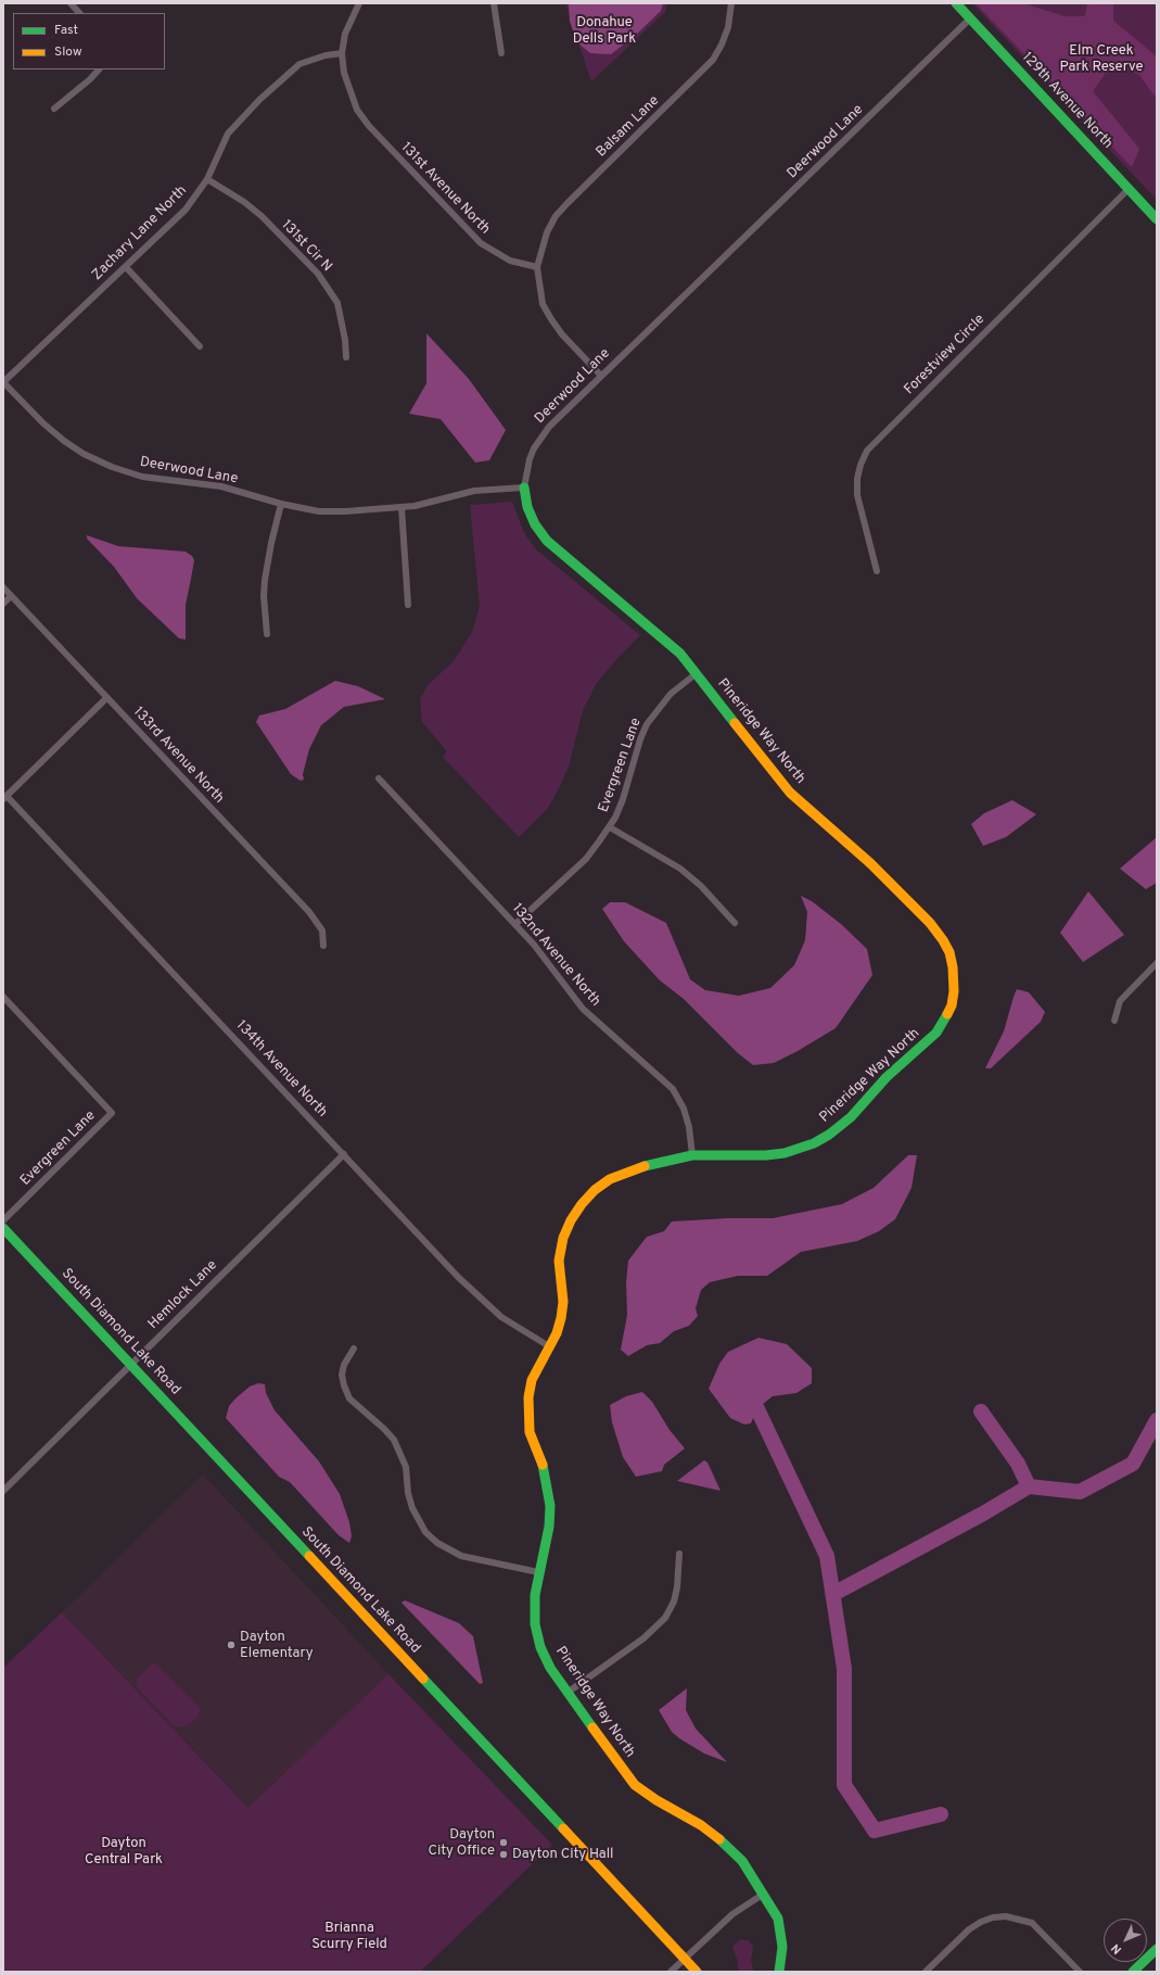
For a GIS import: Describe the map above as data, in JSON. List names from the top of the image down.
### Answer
{
  "streets": {
    "street": [
      "129th Avenue North",
      "Balsam Lane",
      "Deerwood Lane",
      "131st Avenue North",
      "Zachary Lane North",
      "131st Cir N",
      "Forestview Circle",
      "Pineridge Way North",
      "133rd Avenue North",
      "Evergreen Lane",
      "132nd Avenue North",
      "134th Avenue North",
      "Hemlock Lane",
      "South Diamond Lake Road"
    ]
  },
  "crossings": [
    ["129th Avenue North", "Deerwood Lane"],
    ["129th Avenue North", "Forestview Circle"],
    ["Balsam Lane", "131st Avenue North"],
    ["Deerwood Lane", "Zachary Lane North"],
    ["Deerwood Lane", "Pineridge Way North"],
    ["131st Avenue North", "Zachary Lane North"],
    ["Zachary Lane North", "131st Cir N"],
    ["Pineridge Way North", "Evergreen Lane"],
    ["Pineridge Way North", "132nd Avenue North"],
    ["Pineridge Way North", "134th Avenue North"],
    ["Evergreen Lane", "132nd Avenue North"],
    ["134th Avenue North", "Hemlock Lane"],
    ["Hemlock Lane", "South Diamond Lake Road"]
  ],
  "parks": [
    "Donahue Dells Park",
    "Elm Creek Park Reserve",
    "Dayton Central Park",
    "Brianna Scurry Field"
  ],
  "places": ["Dayton Elementary", "Dayton City Office", "Dayton City Hall"],
  "legend": ["Fast", "Slow"],
  "north": "bottom left"
}
